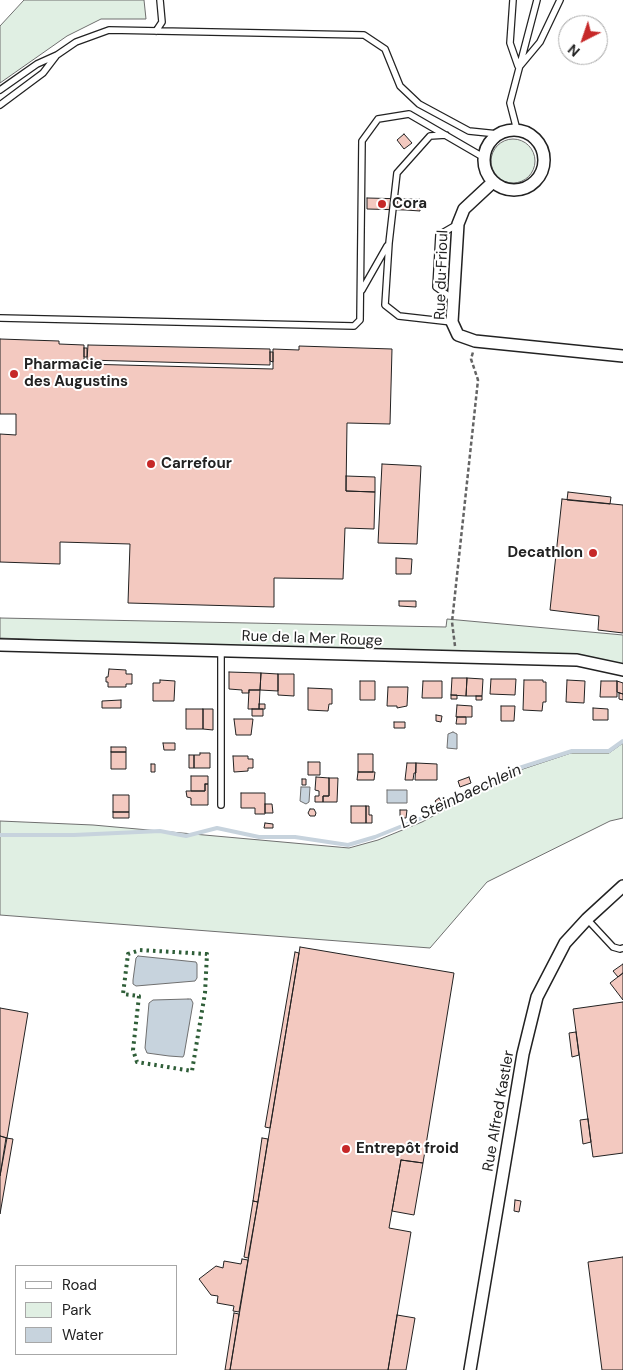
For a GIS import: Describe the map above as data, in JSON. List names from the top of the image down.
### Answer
{
  "streets": {
    "street": ["Rue du Frioul", "Rue de la Mer Rouge", "Rue Alfred Kastler"]
  },
  "water": ["Le Steinbaechlein"],
  "places": [
    "Cora",
    "Pharmacie des Augustins",
    "Carrefour",
    "Decathlon",
    "Entrepôt froid"
  ],
  "legend": ["Road", "Park", "Water"],
  "north": "bottom left"
}
